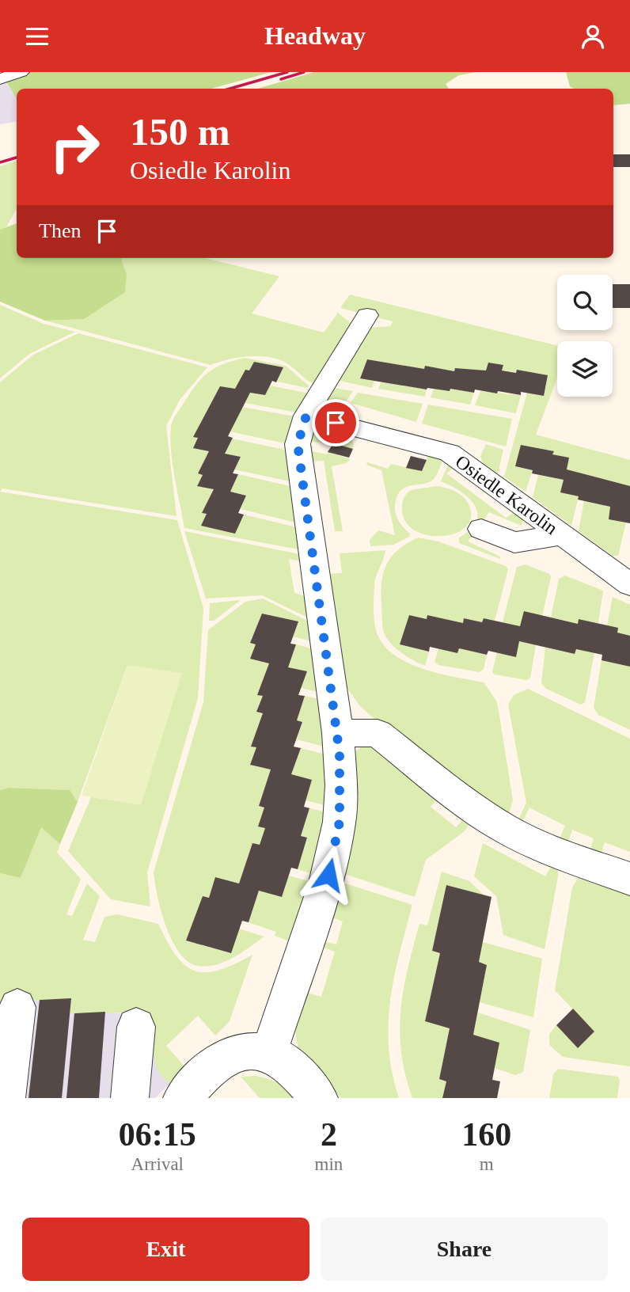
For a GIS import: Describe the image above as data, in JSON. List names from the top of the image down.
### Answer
{
  "streets": {
    "street": ["Osiedle Karolin"]
  },
  "page": {
    "header": "Headway",
    "turn": ["150 m", "Osiedle Karolin"],
    "then": "Then",
    "eta": [
      "06:15",
      "Arrival",
      "2",
      "min",
      "160",
      "m"
    ],
    "buttons": ["Exit", "Share"]
  }
}
